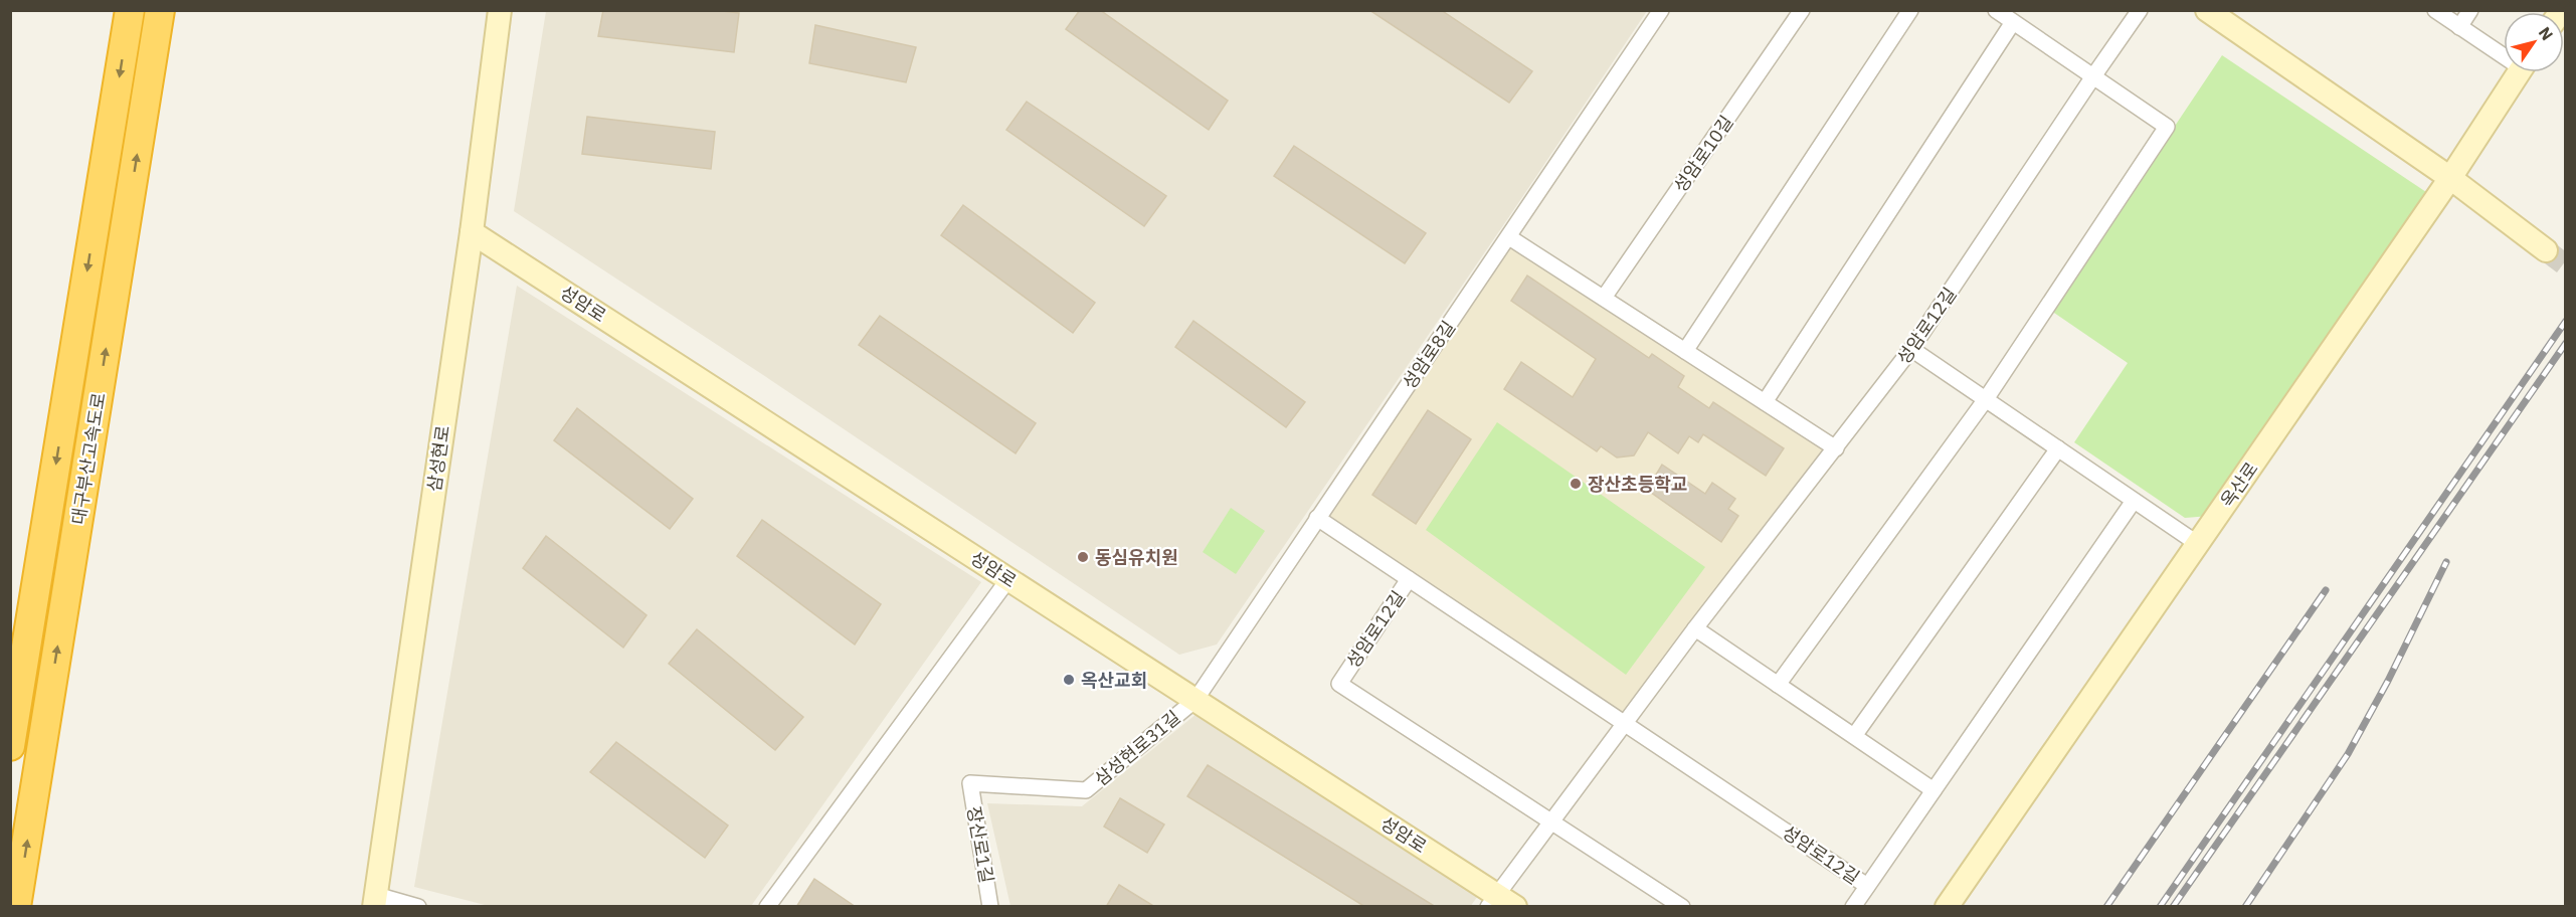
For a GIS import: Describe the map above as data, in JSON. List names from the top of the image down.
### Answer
{
  "streets": {
    "highway": ["대구부산고속도로"],
    "street": [
      "성암로10길",
      "성암로",
      "성암로12길",
      "성암로8길",
      "삼성현로",
      "옥산로",
      "삼성현로31길",
      "장산로1길"
    ]
  },
  "crossings": [
    ["성암로", "성암로12길"],
    ["성암로", "성암로8길"],
    ["성암로", "삼성현로"],
    ["성암로", "삼성현로31길"],
    ["성암로8길", "삼성현로31길"],
    ["삼성현로31길", "장산로1길"]
  ],
  "places": ["장산초등학교", "동심유치원", "옥산교회"],
  "north": "top right"
}
